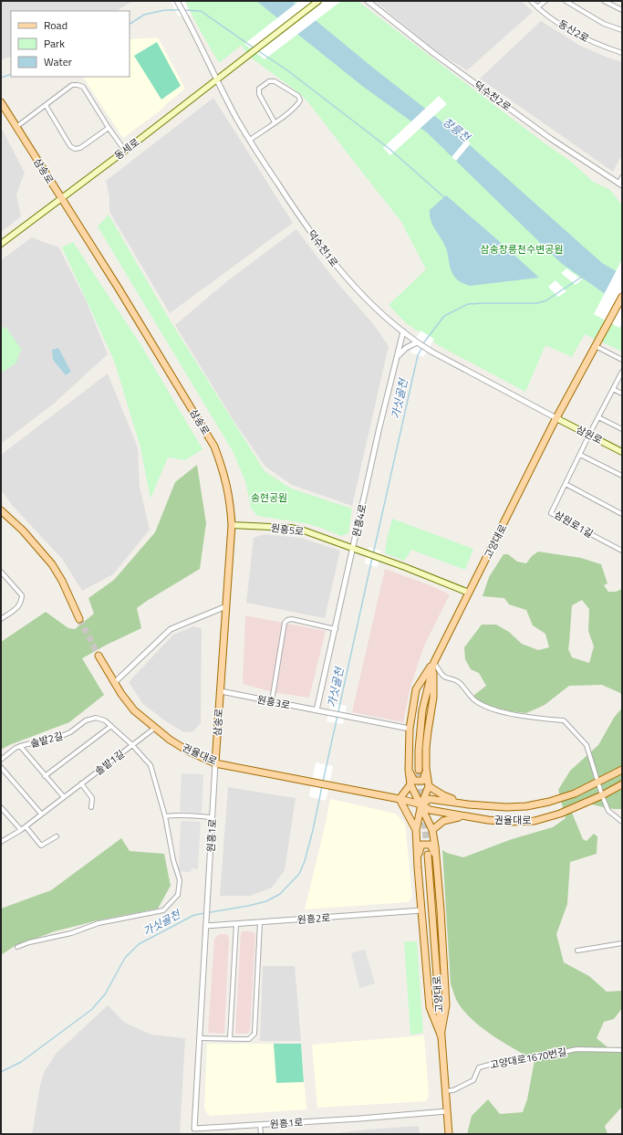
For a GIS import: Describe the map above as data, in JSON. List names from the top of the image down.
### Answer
{
  "streets": {
    "main road": [
      "동세로",
      "삼송로",
      "삼원로",
      "원흥5로",
      "고양대로",
      "권율대로"
    ],
    "street": [
      "동산2로",
      "덕수천2로",
      "덕수천1로",
      "원흥4로",
      "삼원로1길",
      "원흥3로",
      "솔밭2길",
      "솔밭1길",
      "원흥1로",
      "원흥2로",
      "고양대로1670번길"
    ]
  },
  "crossings": [
    ["동세로", "삼송로"],
    ["동세로", "덕수천1로"],
    ["삼송로", "원흥5로"],
    ["삼송로", "원흥3로"],
    ["삼송로", "권율대로"],
    ["삼송로", "원흥1로"],
    ["덕수천1로", "삼원로"],
    ["덕수천1로", "원흥4로"],
    ["덕수천1로", "고양대로"],
    ["삼원로", "삼원로1길"],
    ["삼원로", "고양대로"],
    ["원흥4로", "원흥5로"],
    ["원흥4로", "원흥3로"],
    ["원흥5로", "고양대로"],
    ["고양대로", "원흥1로"],
    ["고양대로", "고양대로1670번길"],
    ["솔밭2길", "솔밭1길"],
    ["권율대로", "솔밭1길"],
    ["권율대로", "원흥1로"],
    ["원흥1로", "원흥2로"]
  ],
  "water": ["창릉천", "가싯골천"],
  "parks": ["삼송창릉천수변공원", "송현공원"],
  "legend": ["Road", "Park", "Water"]
}
